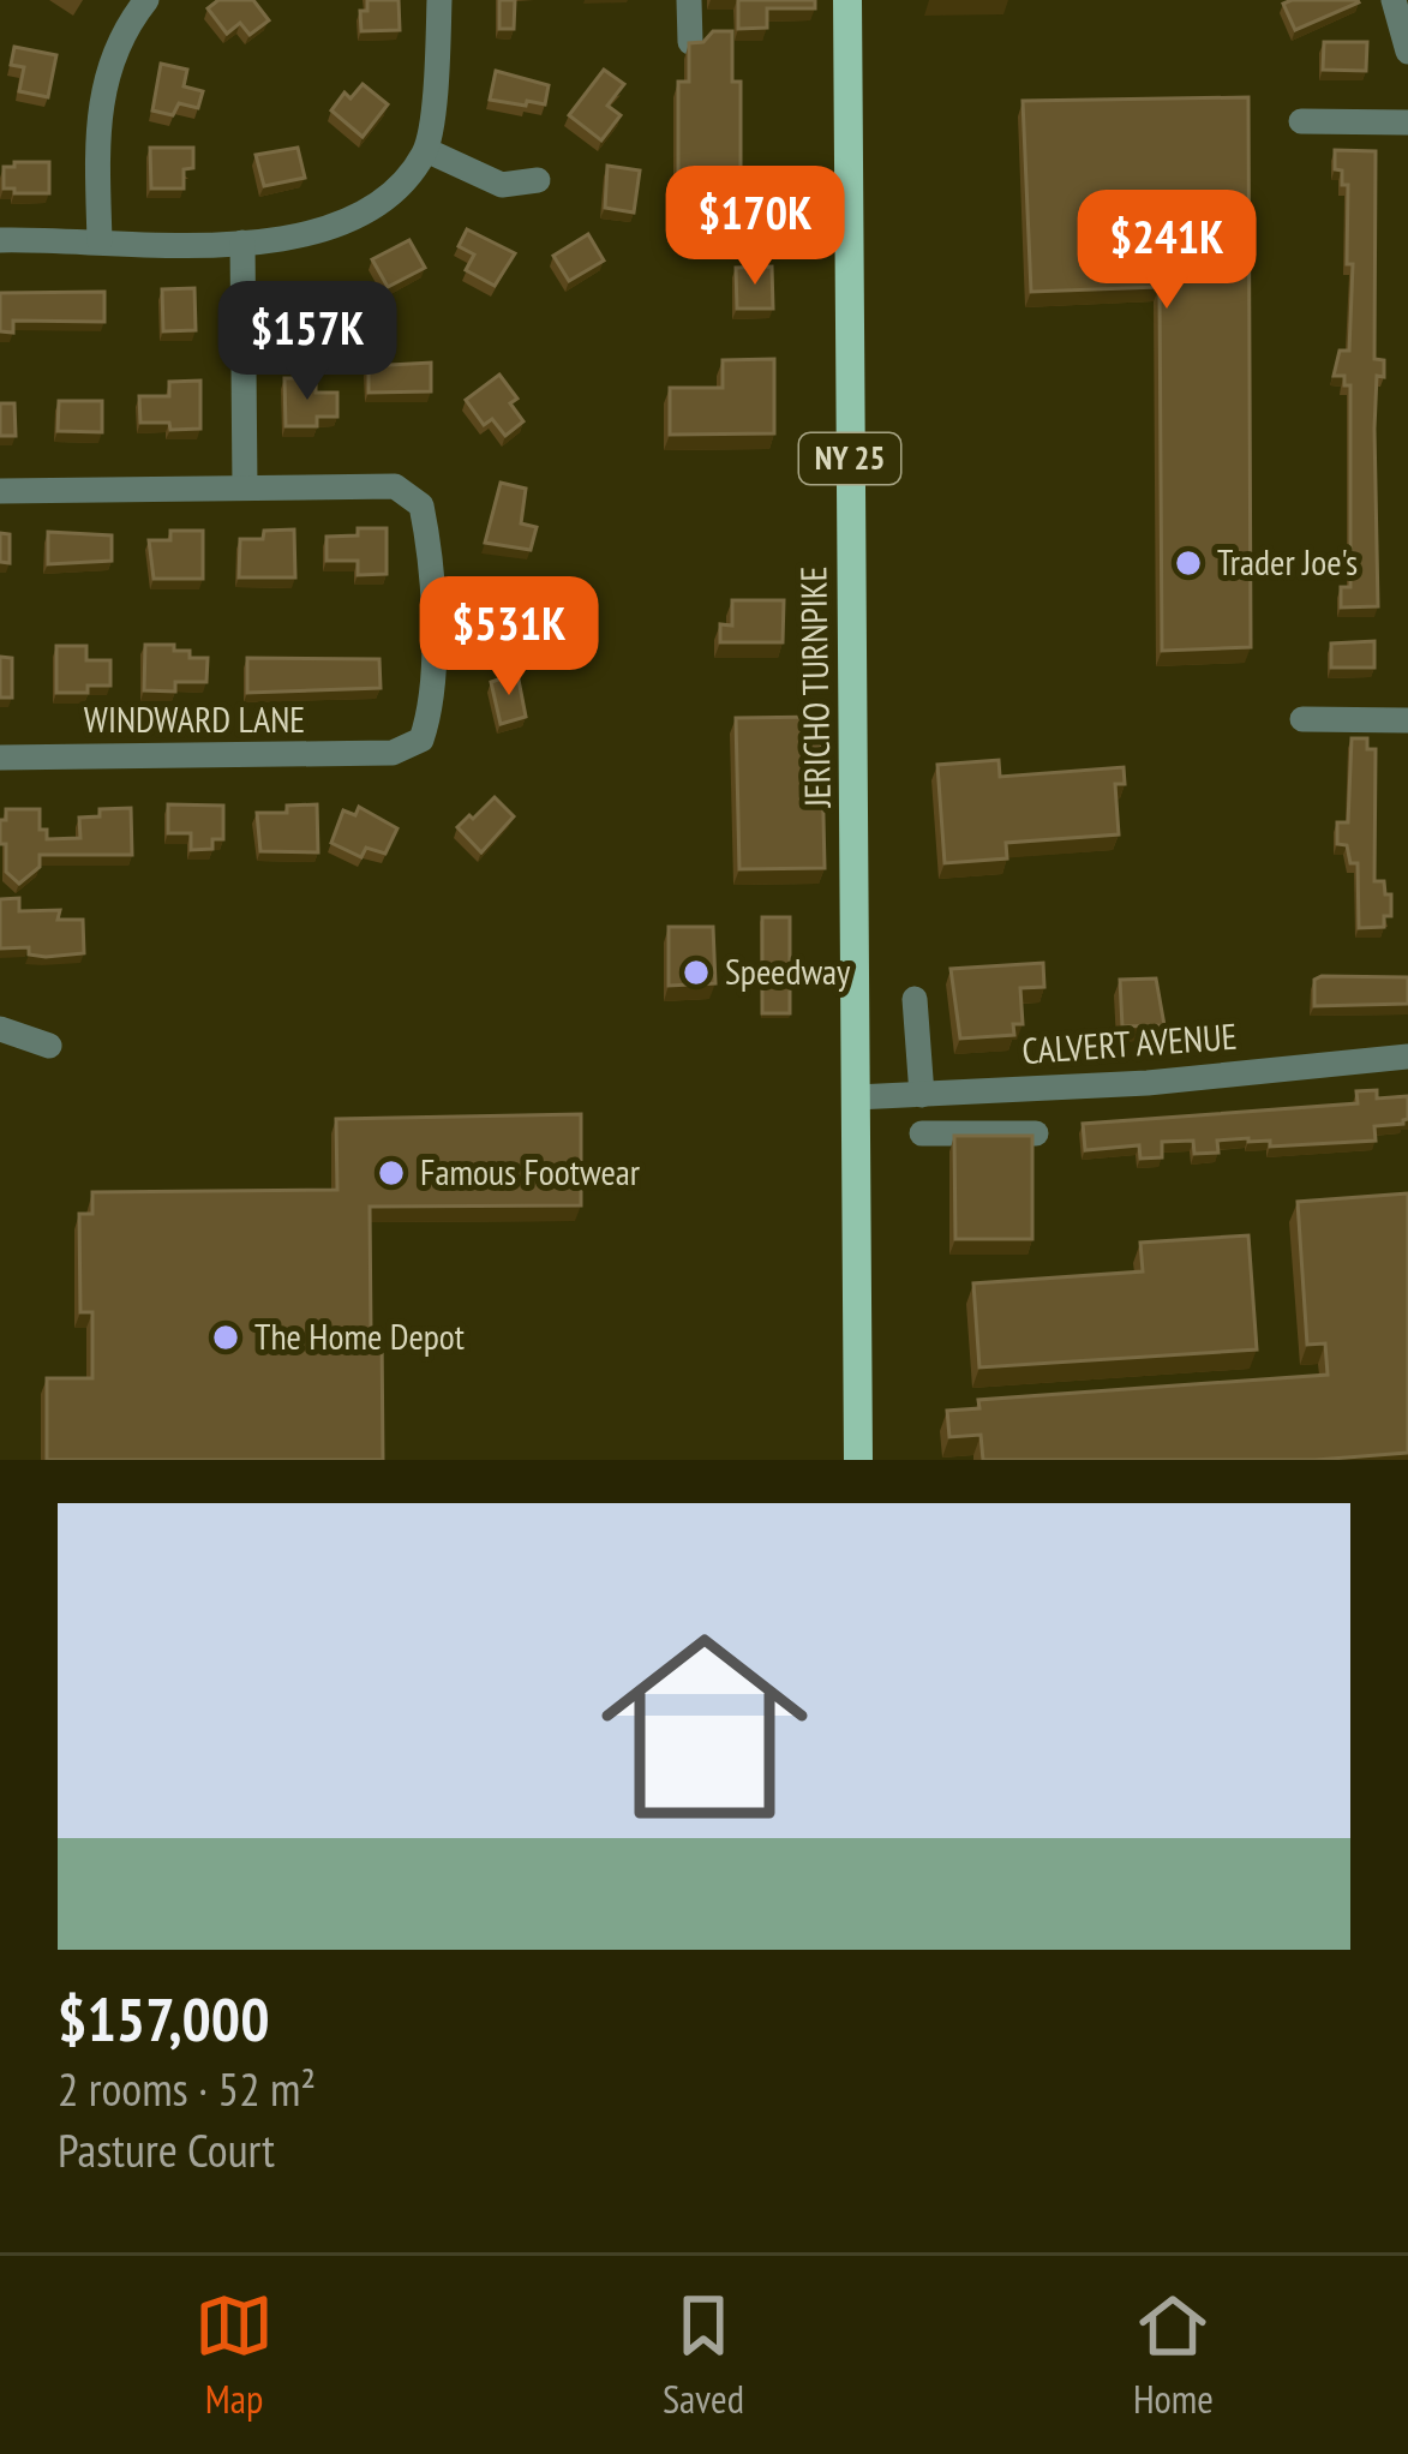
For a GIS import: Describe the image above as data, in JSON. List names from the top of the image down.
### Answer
{
  "streets": {
    "main road": ["NY 25", "JERICHO TURNPIKE"],
    "street": ["WINDWARD LANE", "CALVERT AVENUE"]
  },
  "crossings": [
    ["JERICHO TURNPIKE", "CALVERT AVENUE"]
  ],
  "places": [
    "Trader Joe's",
    "Speedway",
    "Famous Footwear",
    "The Home Depot"
  ],
  "page": {
    "price": [
      "$170K",
      "$241K",
      "$157K",
      "$531K"
    ],
    "list": [
      {
        "name": "$157,000",
        "note": "2 rooms · 52 m² · Pasture Court"
      }
    ],
    "tabs": ["Map", "Saved", "Home"]
  }
}
